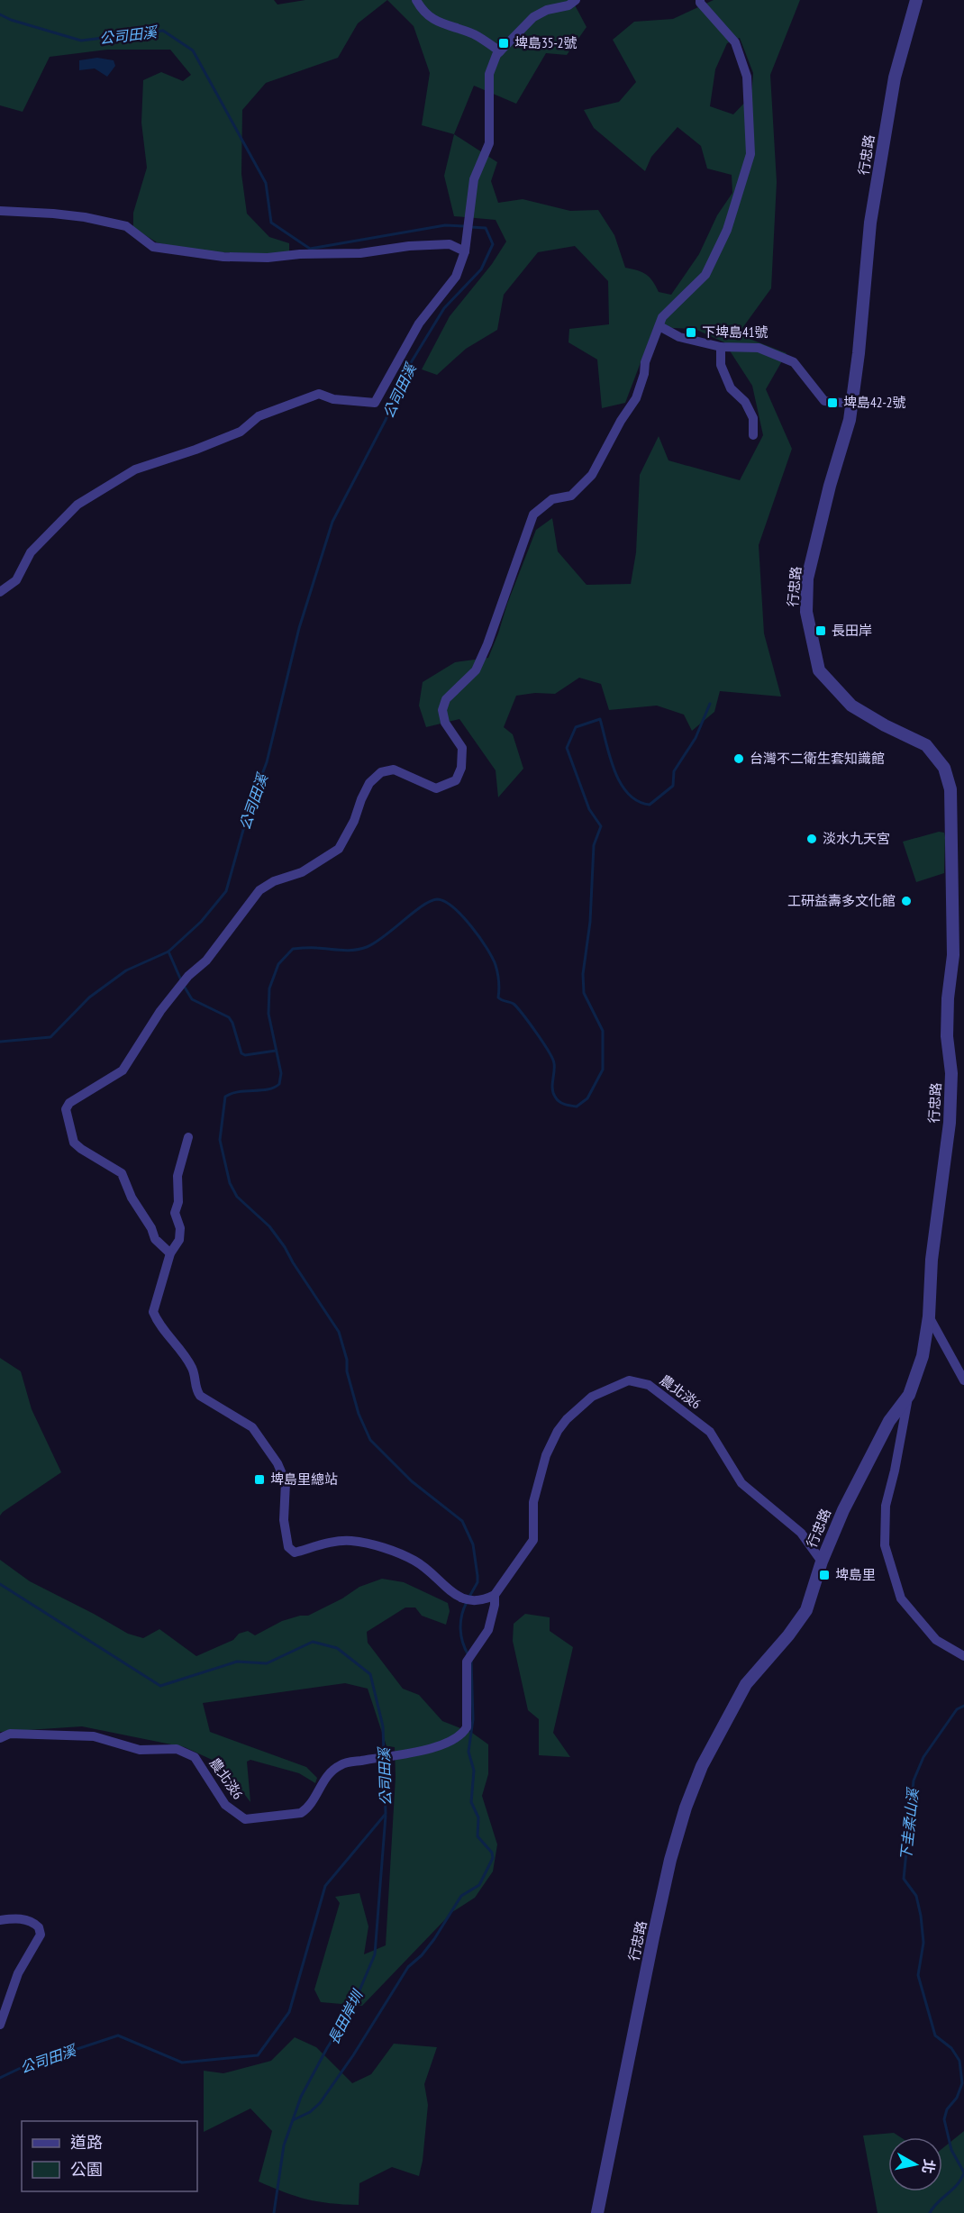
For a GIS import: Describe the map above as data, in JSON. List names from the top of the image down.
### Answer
{
  "streets": {
    "street": ["行忠路", "農北淡6"]
  },
  "crossings": [
    ["行忠路", "農北淡6"]
  ],
  "water": ["公司田溪", "下圭柔山溪", "長田岸圳"],
  "places": {
    "transit": [
      "埤島35-2號",
      "下埤島41號",
      "埤島42-2號",
      "長田岸",
      "埤島里總站",
      "埤島里"
    ],
    "other": ["台灣不二衛生套知識館", "淡水九天宮", "工研益壽多文化館"]
  },
  "legend": ["道路", "公園"],
  "north": "right"
}
